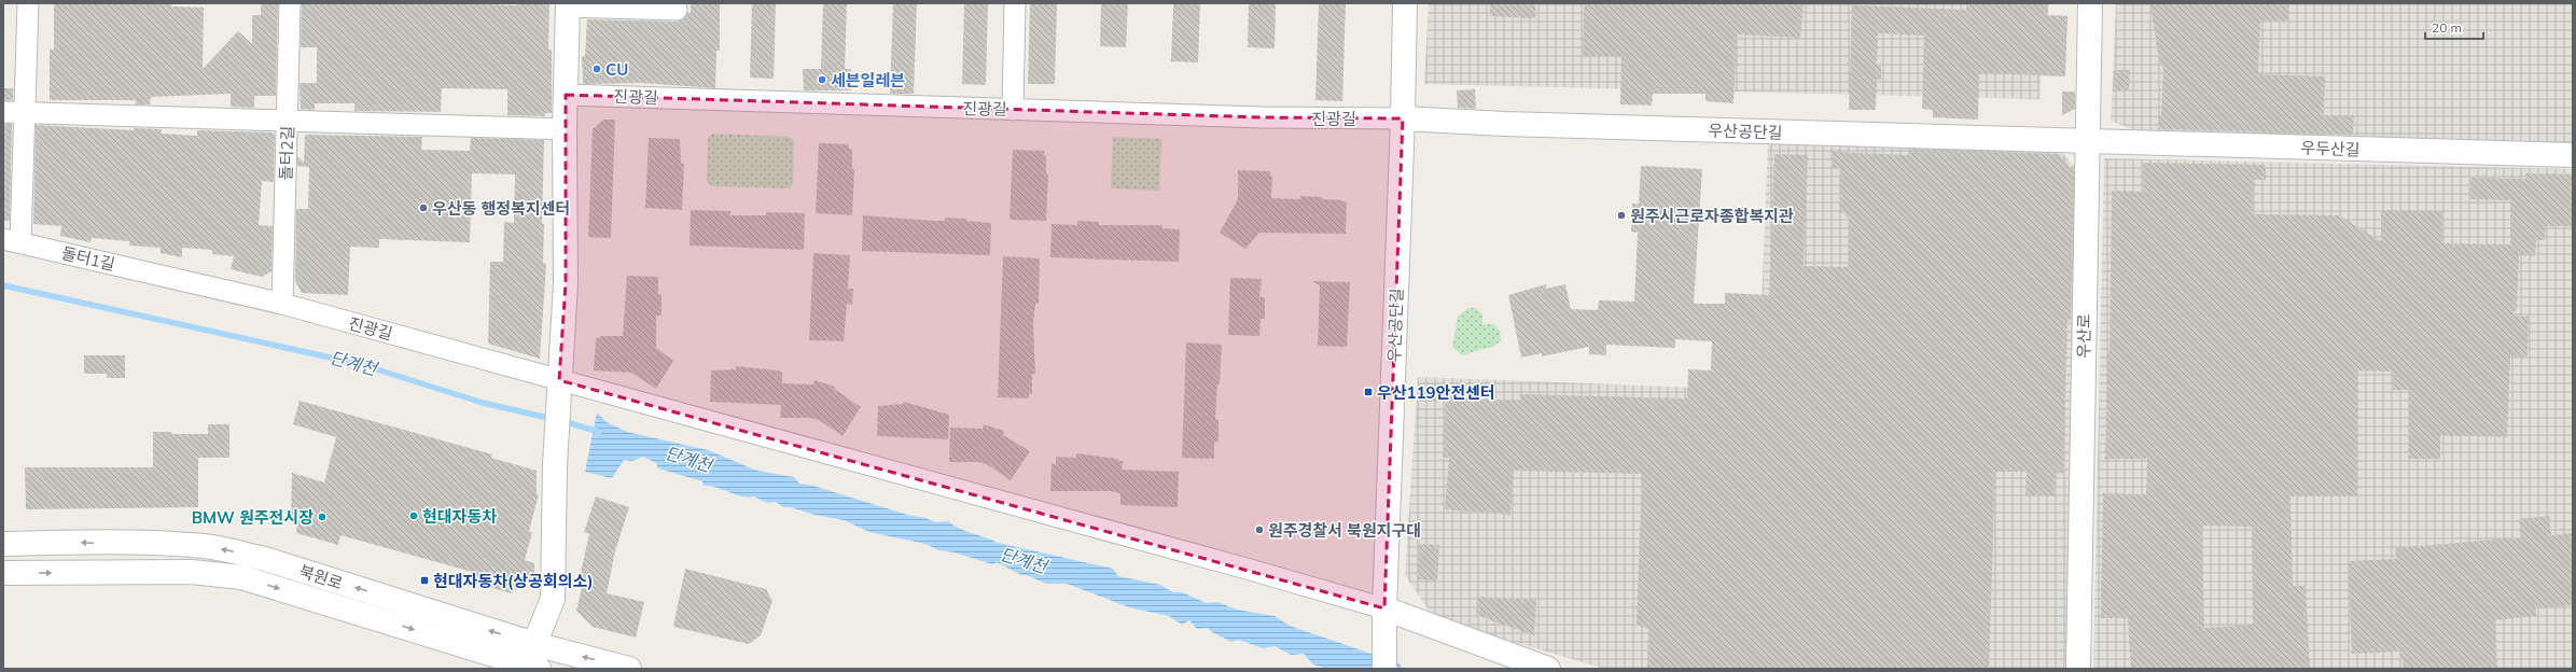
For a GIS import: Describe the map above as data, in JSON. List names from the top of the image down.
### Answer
{
  "streets": {
    "street": [
      "진광길",
      "우산공단길",
      "우두산길",
      "돌터2길",
      "돌터1길",
      "우산로",
      "북원로"
    ]
  },
  "crossings": [
    ["진광길", "우산공단길"],
    ["진광길", "돌터2길"],
    ["진광길", "돌터1길"],
    ["우산공단길", "우두산길"],
    ["우산공단길", "우산로"],
    ["우두산길", "우산로"],
    ["돌터2길", "돌터1길"]
  ],
  "water": ["단계천"],
  "places": {
    "other": [
      "CU",
      "세븐일레븐",
      "우산동 행정복지센터",
      "원주시근로자종합복지관",
      "현대자동차",
      "BMW 원주전시장",
      "원주경찰서 북원지구대"
    ],
    "transit": ["우산119안전센터", "현대자동차(상공회의소)"]
  },
  "scale_bar": "20 m"
}
